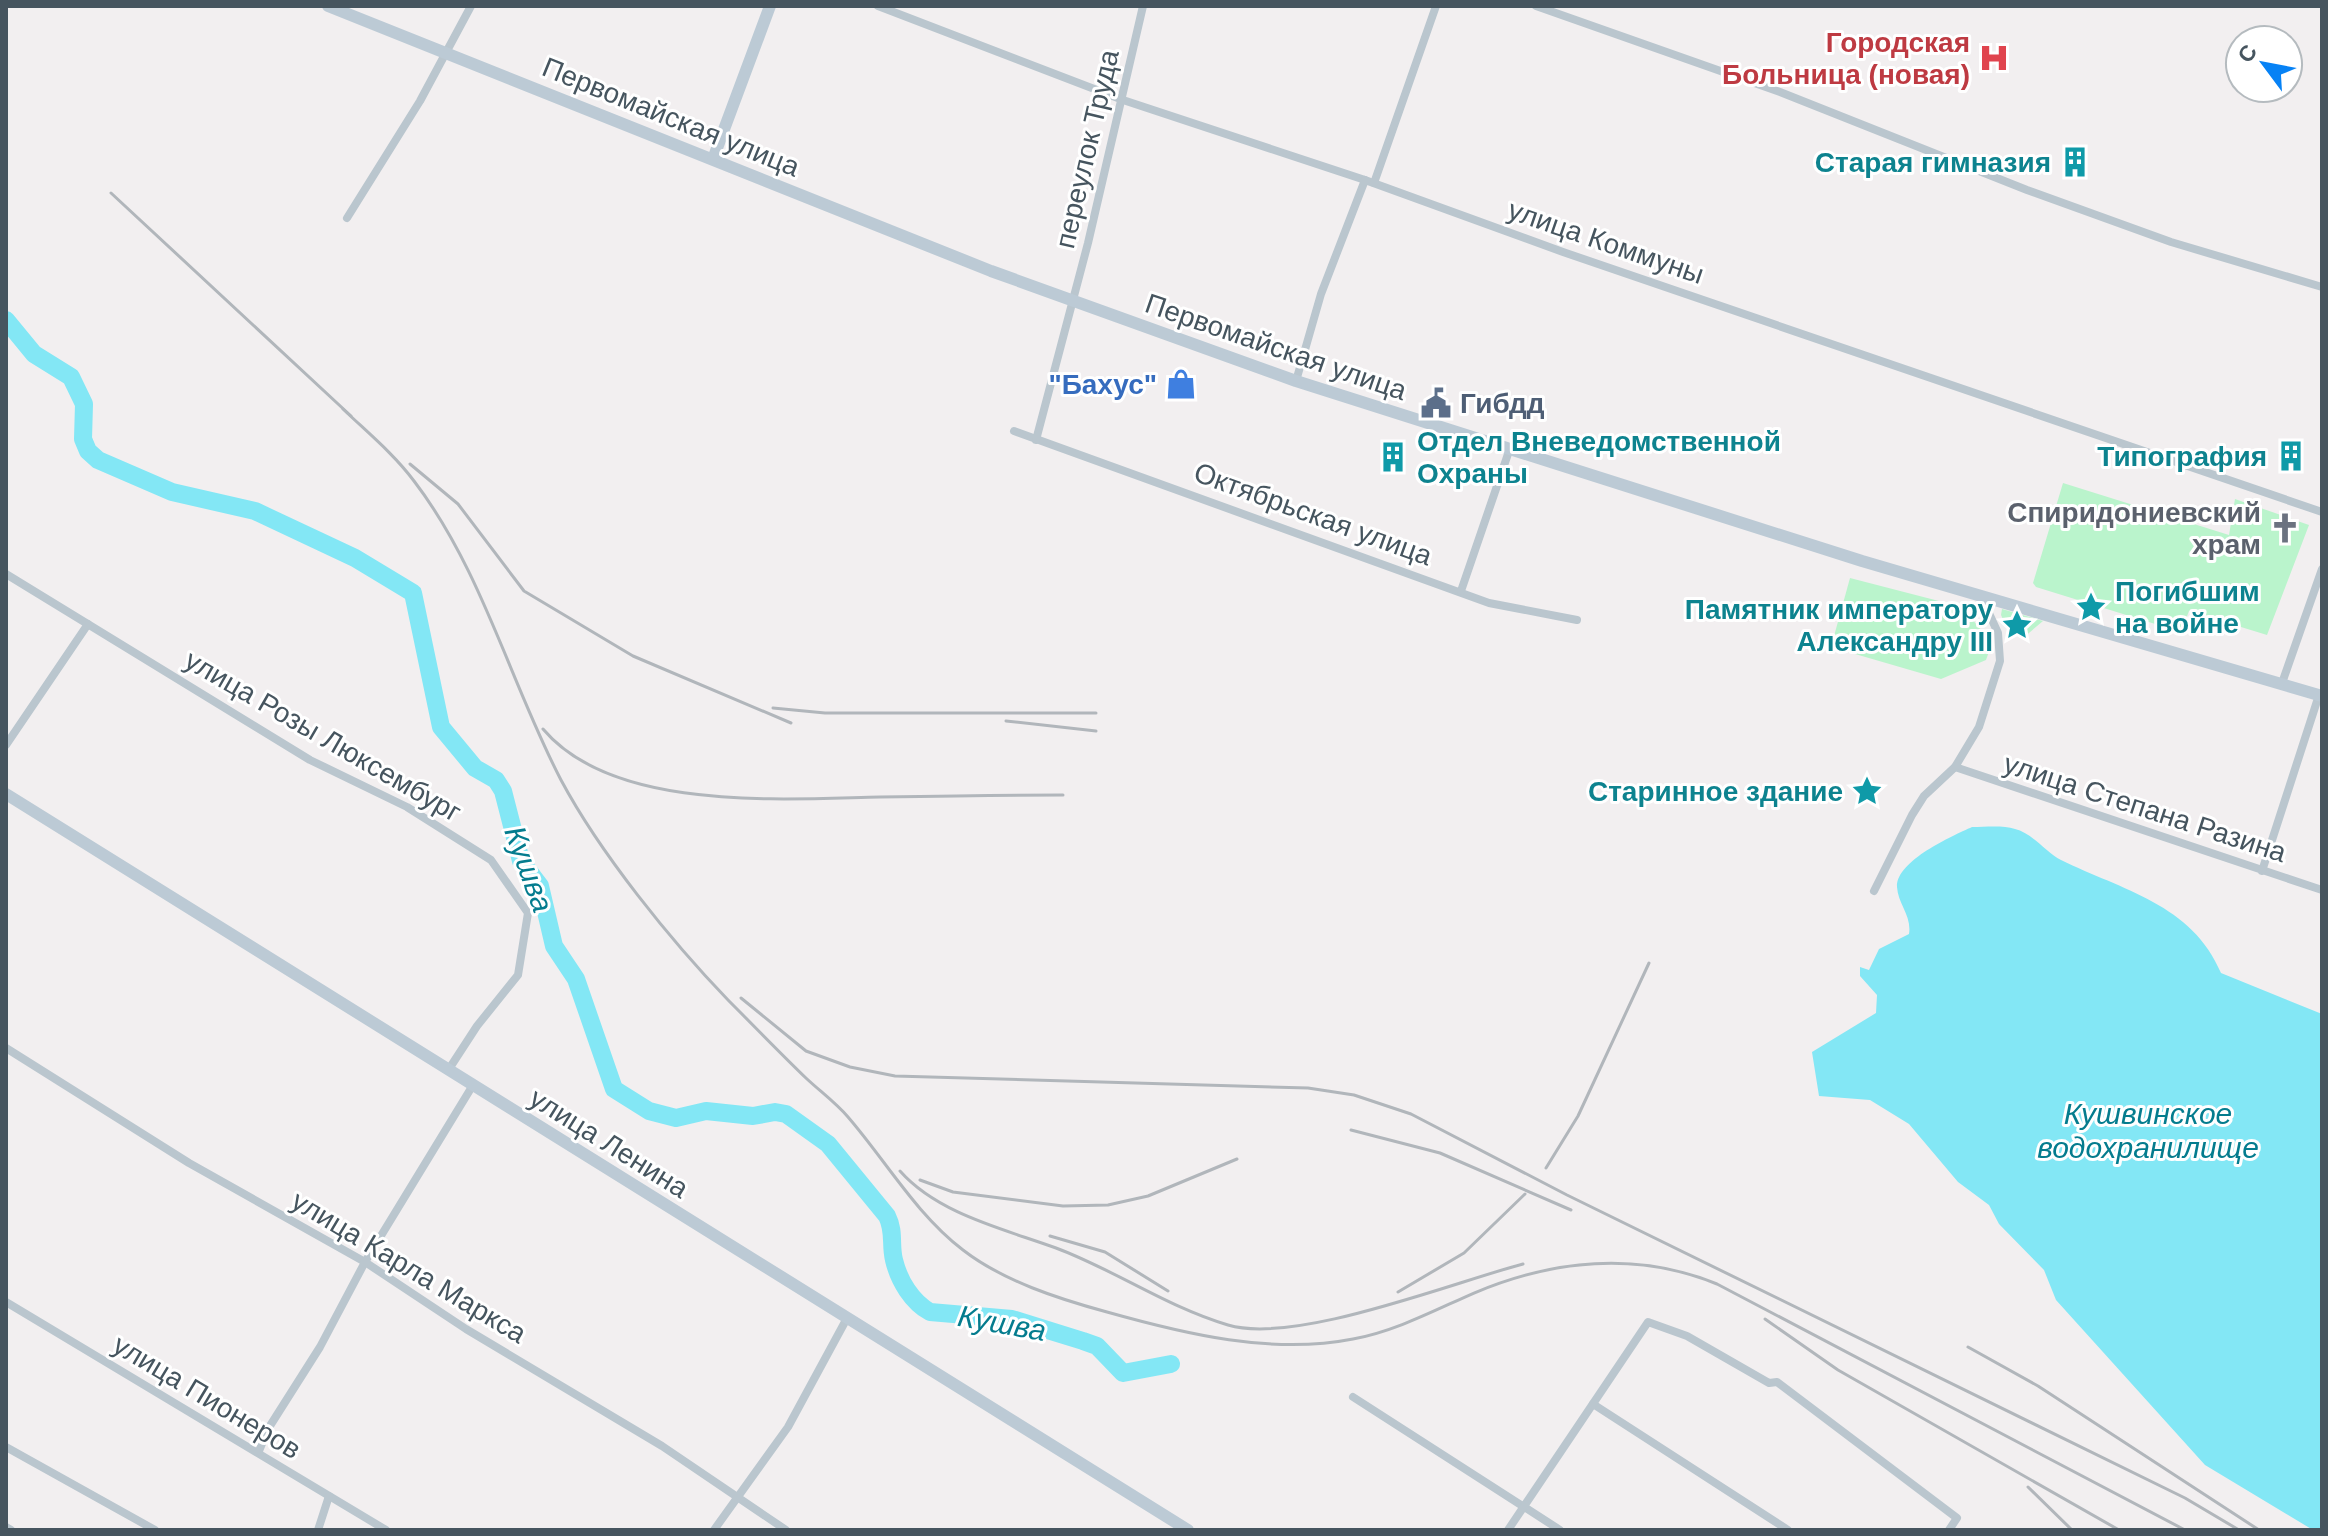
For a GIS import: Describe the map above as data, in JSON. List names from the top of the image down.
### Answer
{
  "streets": {
    "main road": ["Первомайская улица", "улица Ленина"],
    "street": [
      "переулок Труда",
      "улица Коммуны",
      "Октябрьская улица",
      "улица Розы Люксембург",
      "улица Степана Разина",
      "улица Карла Маркса",
      "улица Пионеров"
    ]
  },
  "crossings": [
    ["Первомайская улица", "переулок Труда"],
    ["переулок Труда", "улица Коммуны"],
    ["переулок Труда", "Октябрьская улица"],
    ["улица Розы Люксембург", "улица Ленина"]
  ],
  "water": ["Кушва", "Кушвинское водохранилище"],
  "places": {
    "hospital": ["Городская Больница (новая)"],
    "building": ["Старая гимназия", "Типография", "Отдел Вневедомственной Охраны"],
    "shop": ["\"Бахус\""],
    "public building": ["Гибдд"],
    "church": ["Спиридониевский храм"],
    "place": ["Погибшим на войне", "Памятник императору Александру III", "Старинное здание"]
  },
  "north": "top left"
}
